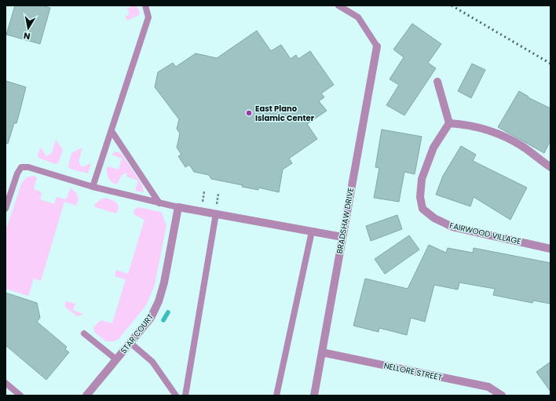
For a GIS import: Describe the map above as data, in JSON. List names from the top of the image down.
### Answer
{
  "streets": {
    "street": [
      "BRADSHAW DRIVE",
      "FAIRWOOD VILLAGE",
      "STAR COURT",
      "NELLORE STREET"
    ]
  },
  "crossings": [
    ["BRADSHAW DRIVE", "NELLORE STREET"]
  ],
  "places": ["East Plano Islamic Center"],
  "north": "bottom"
}
